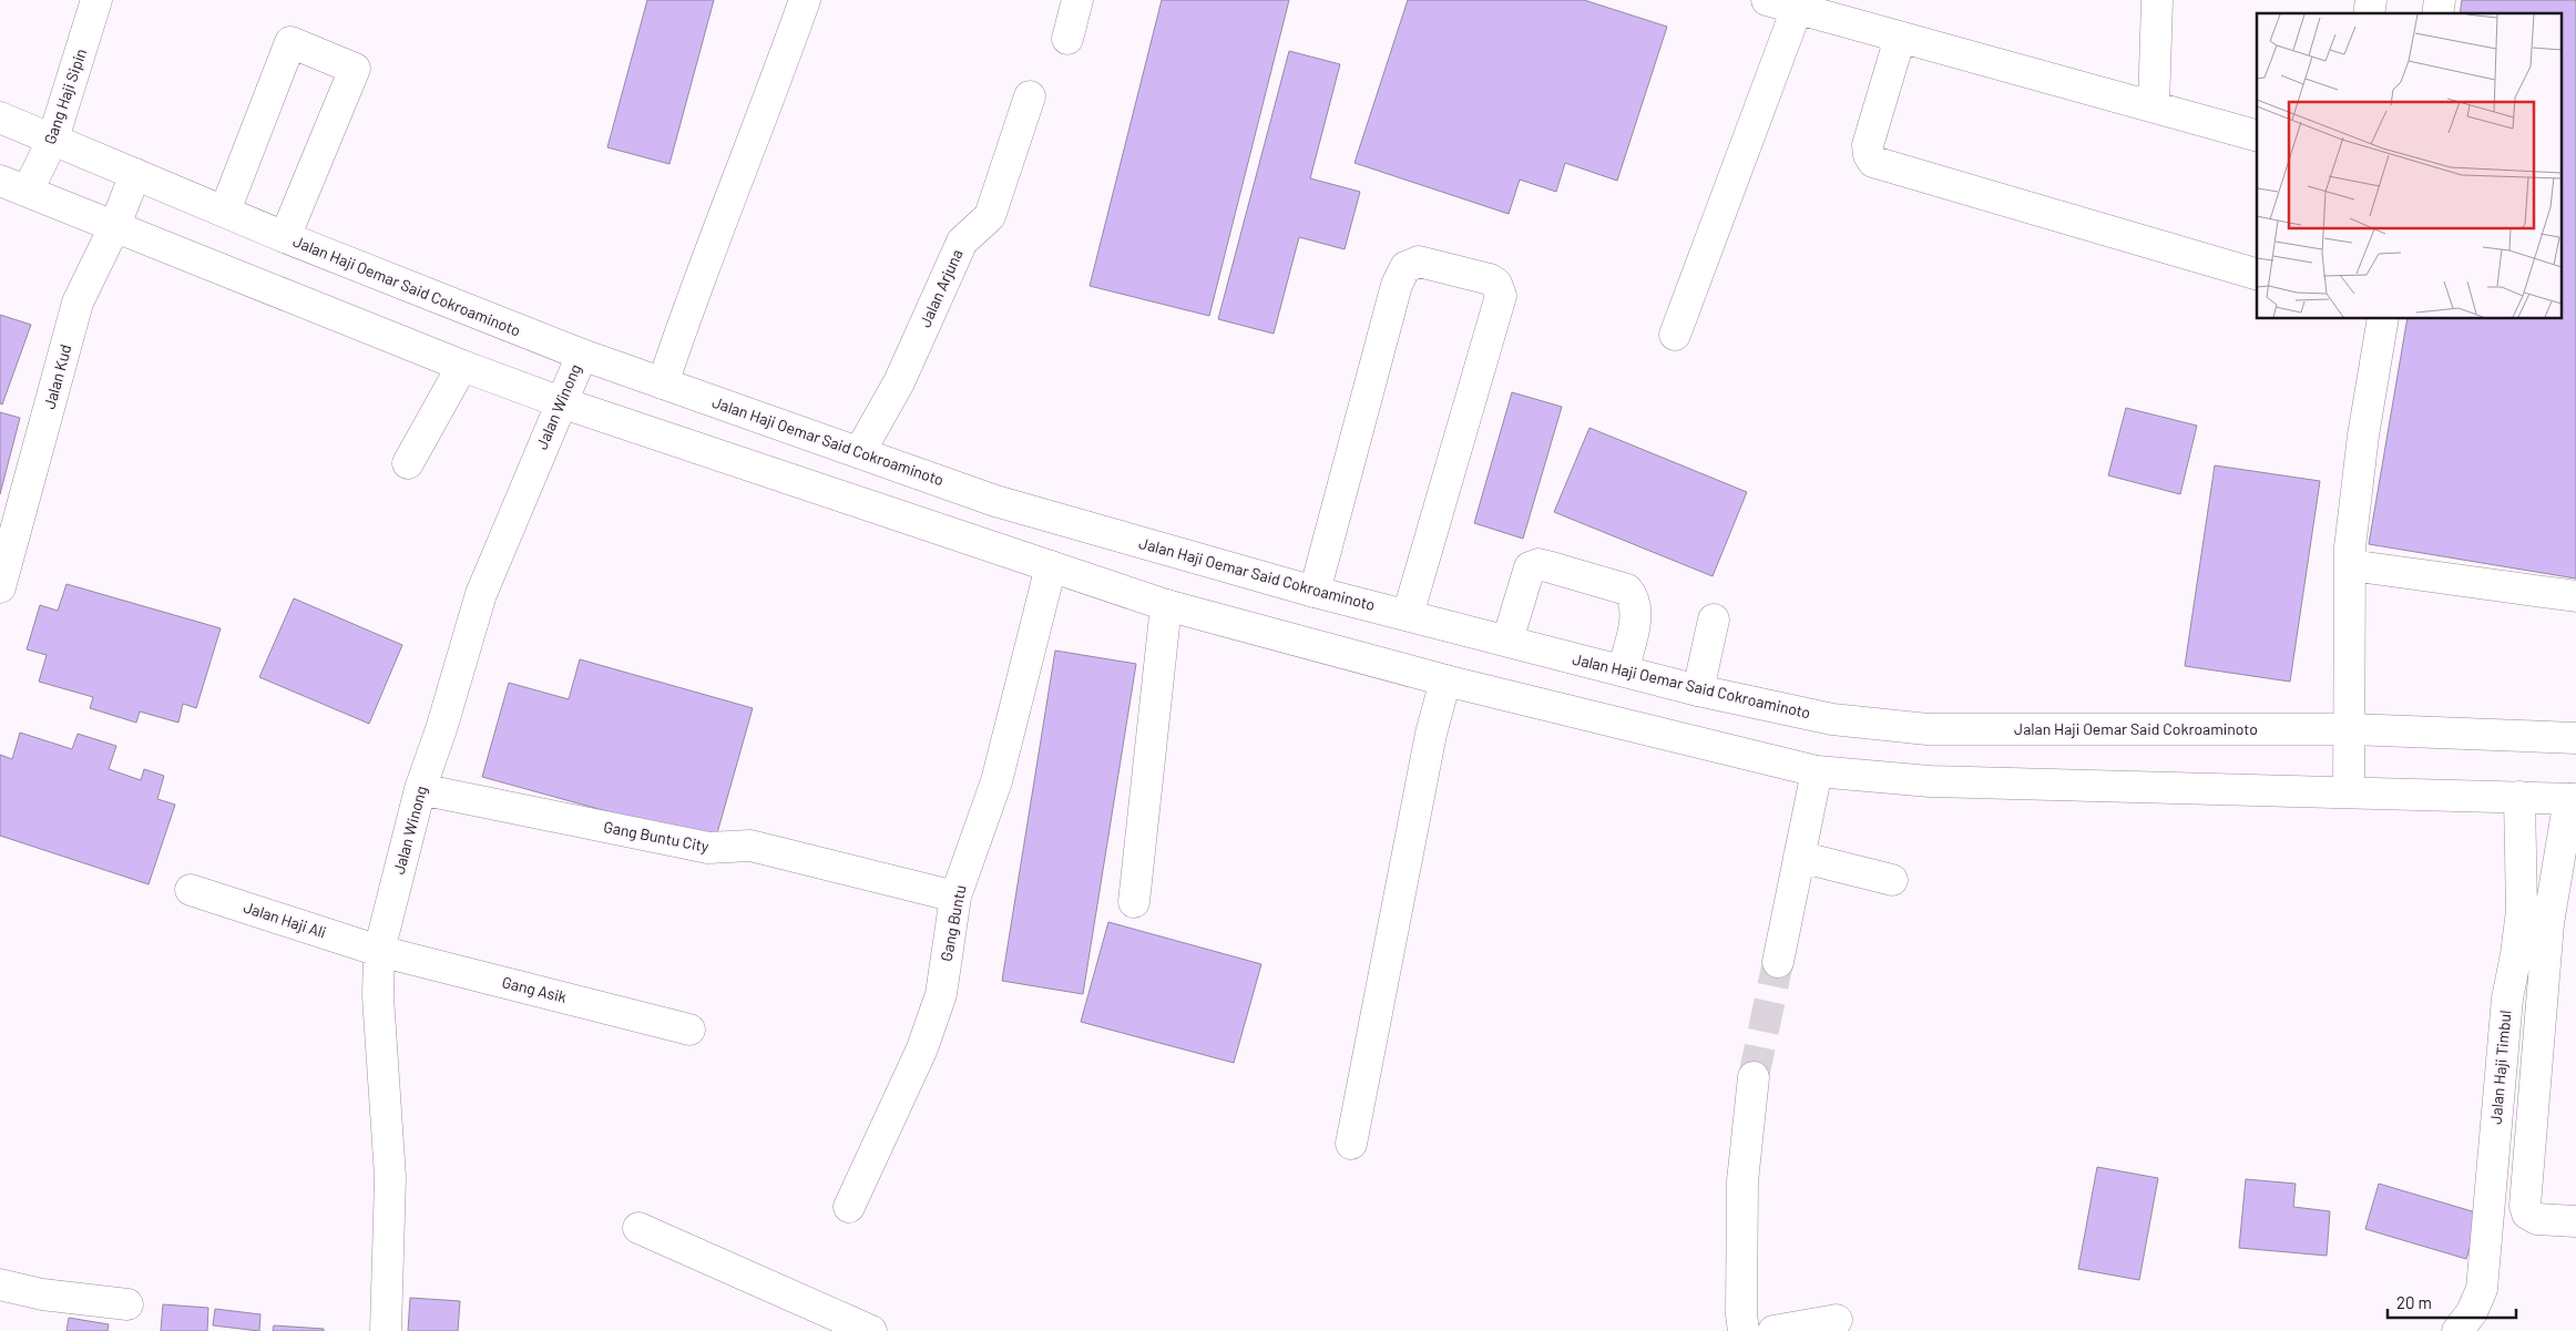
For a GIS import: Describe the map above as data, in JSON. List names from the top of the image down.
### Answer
{
  "streets": {
    "street": [
      "Gang Haji Sipin",
      "Jalan Haji Oemar Said Cokroaminoto",
      "Jalan Arjuna",
      "Jalan Kud",
      "Jalan Winong",
      "Gang Buntu City",
      "Jalan Haji Ali",
      "Gang Buntu",
      "Gang Asik",
      "Jalan Haji Timbul"
    ]
  },
  "crossings": [
    ["Gang Haji Sipin", "Jalan Haji Oemar Said Cokroaminoto"],
    ["Jalan Haji Oemar Said Cokroaminoto", "Jalan Arjuna"],
    ["Jalan Haji Oemar Said Cokroaminoto", "Jalan Kud"],
    ["Jalan Haji Oemar Said Cokroaminoto", "Jalan Winong"],
    ["Jalan Winong", "Gang Buntu City"],
    ["Jalan Winong", "Jalan Haji Ali"],
    ["Jalan Winong", "Gang Asik"],
    ["Gang Buntu City", "Gang Buntu"],
    ["Jalan Haji Ali", "Gang Asik"]
  ],
  "scale_bar": "20 m"
}
